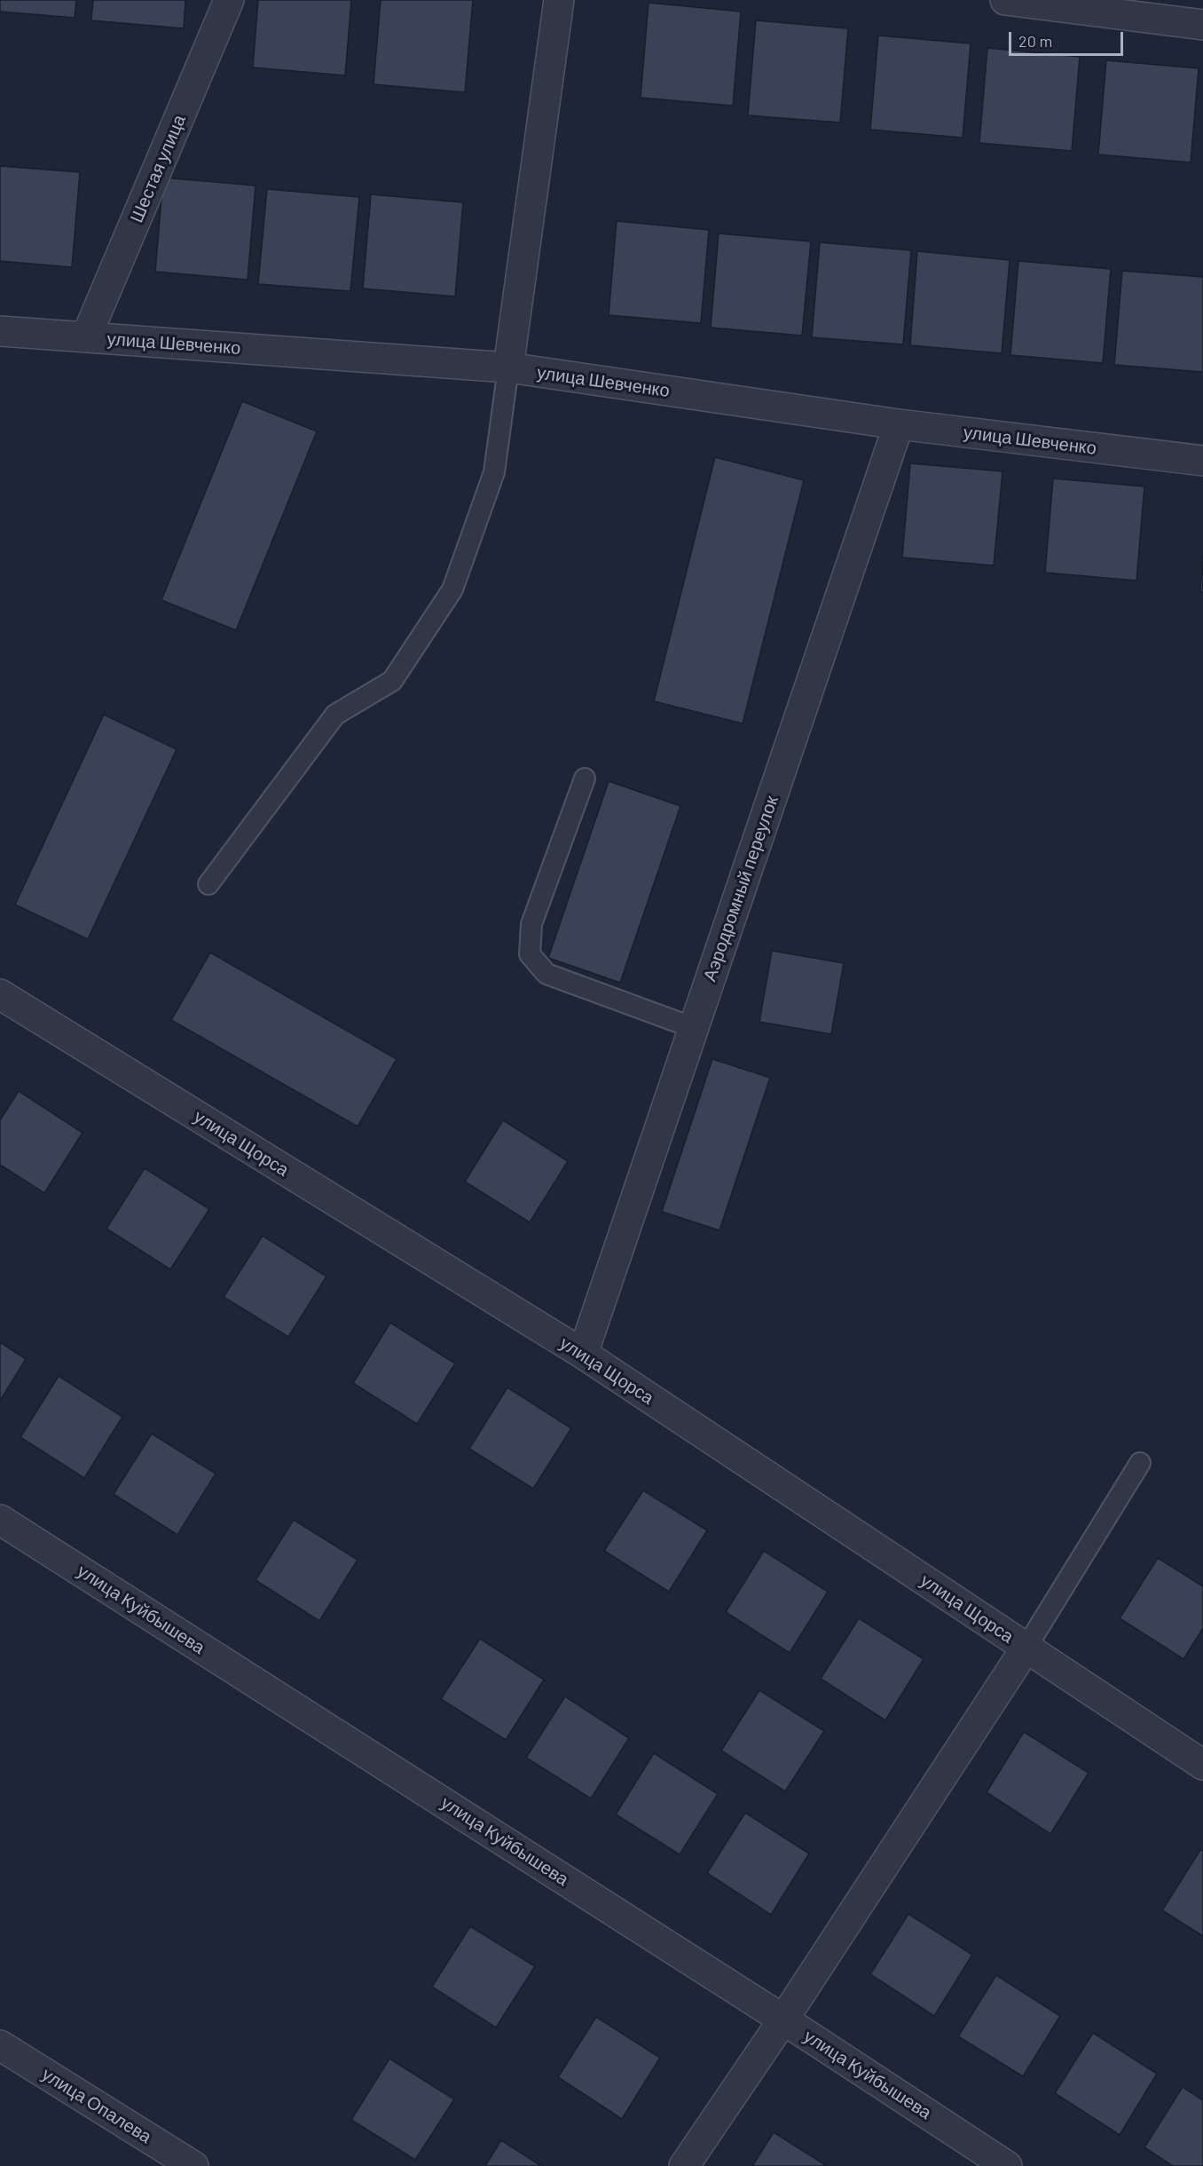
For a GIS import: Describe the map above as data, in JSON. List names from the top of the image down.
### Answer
{
  "streets": {
    "street": [
      "Шестая улица",
      "улица Шевченко",
      "Аэродромный переулок",
      "улица Щорса",
      "улица Куйбышева",
      "улица Опалева"
    ]
  },
  "crossings": [
    ["Шестая улица", "улица Шевченко"],
    ["улица Шевченко", "Аэродромный переулок"],
    ["Аэродромный переулок", "улица Щорса"]
  ],
  "scale_bar": "20 m"
}
